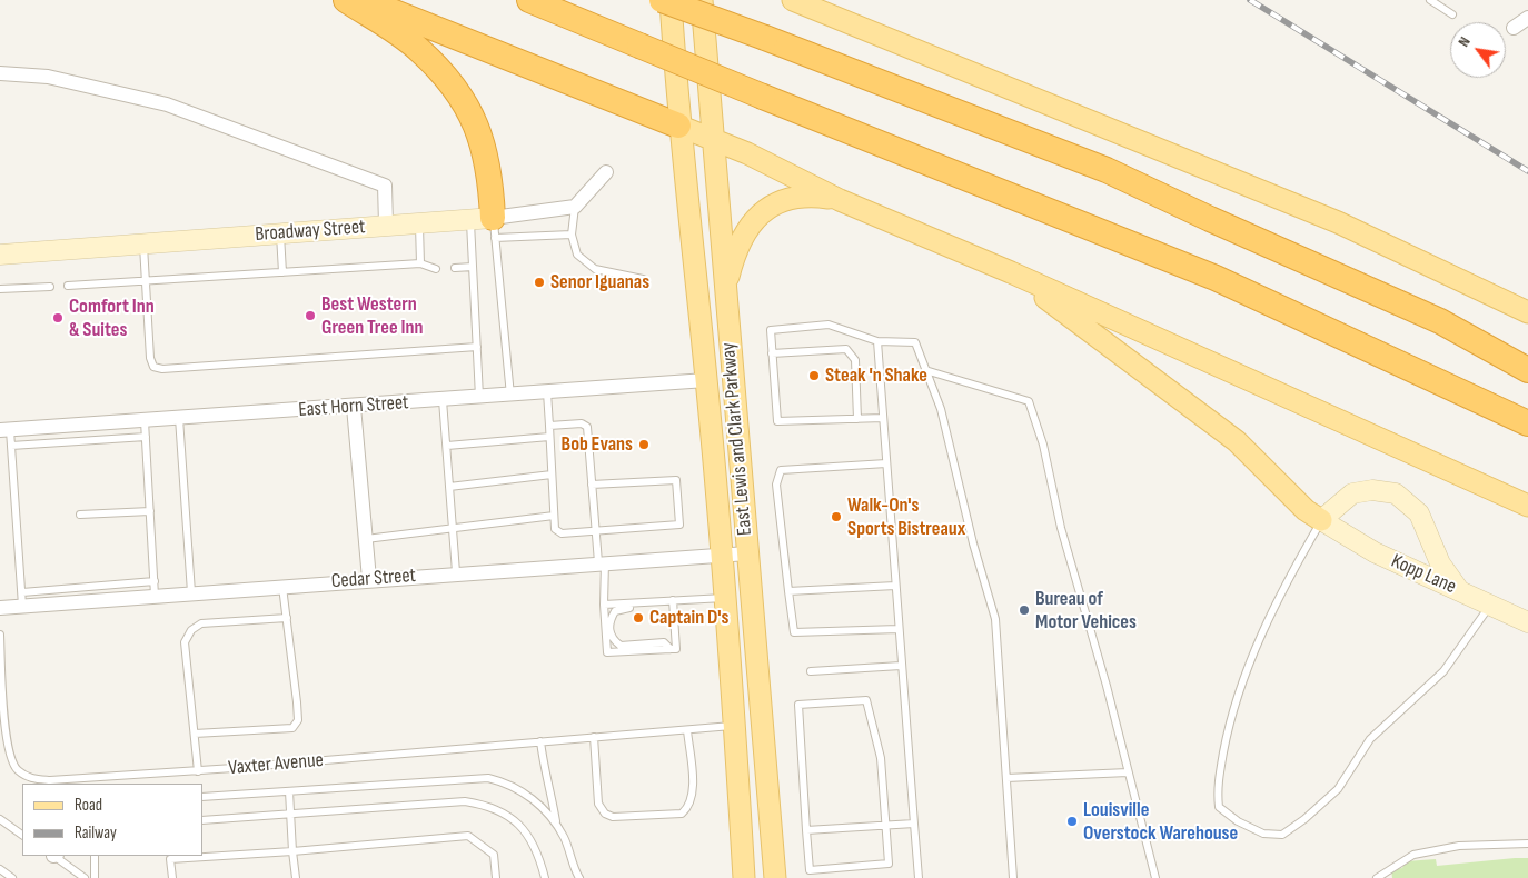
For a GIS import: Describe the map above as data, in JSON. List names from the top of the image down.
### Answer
{
  "streets": {
    "main road": ["East Lewis and Clark Parkway"],
    "street": [
      "Broadway Street",
      "East Horn Street",
      "Kopp Lane",
      "Cedar Street"
    ],
    "lane": ["Vaxter Avenue"]
  },
  "crossings": [
    ["East Horn Street", "East Lewis and Clark Parkway"],
    ["East Lewis and Clark Parkway", "Cedar Street"],
    ["East Lewis and Clark Parkway", "Vaxter Avenue"]
  ],
  "places": [
    "Senor Iguanas",
    "Best Western Green Tree Inn",
    "Comfort Inn & Suites",
    "Steak 'n Shake",
    "Bob Evans",
    "Walk-On's Sports Bistreaux",
    "Bureau of Motor Vehices",
    "Captain D's",
    "Louisville Overstock Warehouse"
  ],
  "legend": ["Road", "Railway"],
  "north": "top left"
}
